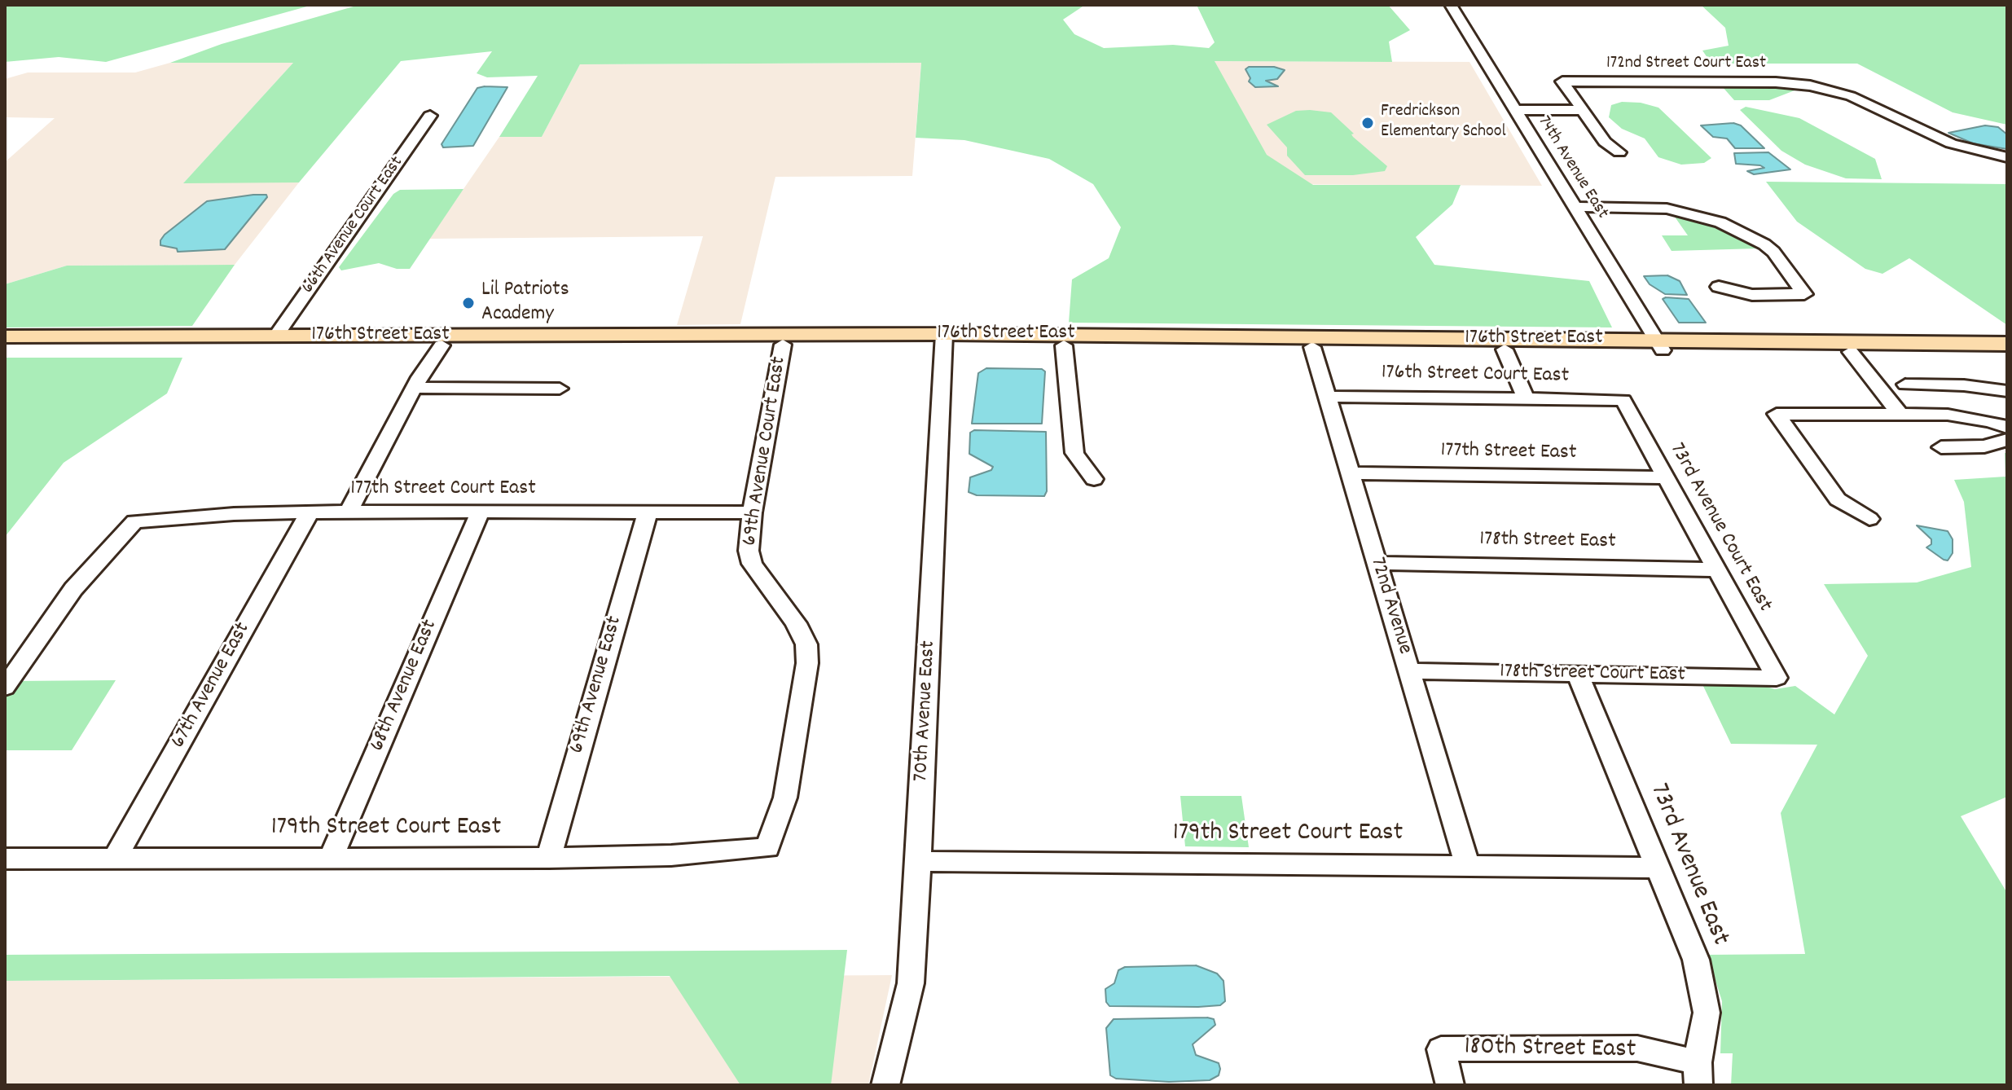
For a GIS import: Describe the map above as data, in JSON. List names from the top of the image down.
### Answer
{
  "streets": {
    "main road": ["176th Street East"],
    "street": [
      "172nd Street Court East",
      "74th Avenue East",
      "66th Avenue Court East",
      "176th Street Court East",
      "69th Avenue Court East",
      "177th Street East",
      "177th Street Court East",
      "73rd Avenue Court East",
      "178th Street East",
      "72nd Avenue",
      "178th Street Court East",
      "69th Avenue East",
      "67th Avenue East",
      "68th Avenue East",
      "70th Avenue East",
      "179th Street Court East",
      "73rd Avenue East",
      "180th Street East"
    ]
  },
  "crossings": [
    ["74th Avenue East", "176th Street East"],
    ["66th Avenue Court East", "176th Street East"],
    ["176th Street East", "69th Avenue Court East"],
    ["176th Street East", "72nd Avenue"],
    ["176th Street East", "70th Avenue East"],
    ["176th Street Court East", "73rd Avenue Court East"],
    ["176th Street Court East", "72nd Avenue"],
    ["69th Avenue Court East", "177th Street Court East"],
    ["69th Avenue Court East", "179th Street Court East"],
    ["177th Street East", "73rd Avenue Court East"],
    ["177th Street East", "72nd Avenue"],
    ["177th Street Court East", "69th Avenue East"],
    ["177th Street Court East", "67th Avenue East"],
    ["177th Street Court East", "68th Avenue East"],
    ["73rd Avenue Court East", "178th Street East"],
    ["73rd Avenue Court East", "178th Street Court East"],
    ["178th Street East", "72nd Avenue"],
    ["72nd Avenue", "178th Street Court East"],
    ["72nd Avenue", "179th Street Court East"],
    ["178th Street Court East", "73rd Avenue East"],
    ["69th Avenue East", "179th Street Court East"],
    ["67th Avenue East", "179th Street Court East"],
    ["68th Avenue East", "179th Street Court East"],
    ["70th Avenue East", "179th Street Court East"],
    ["179th Street Court East", "73rd Avenue East"],
    ["73rd Avenue East", "180th Street East"]
  ],
  "places": ["Fredrickson Elementary School", "Lil Patriots Academy"]
}
